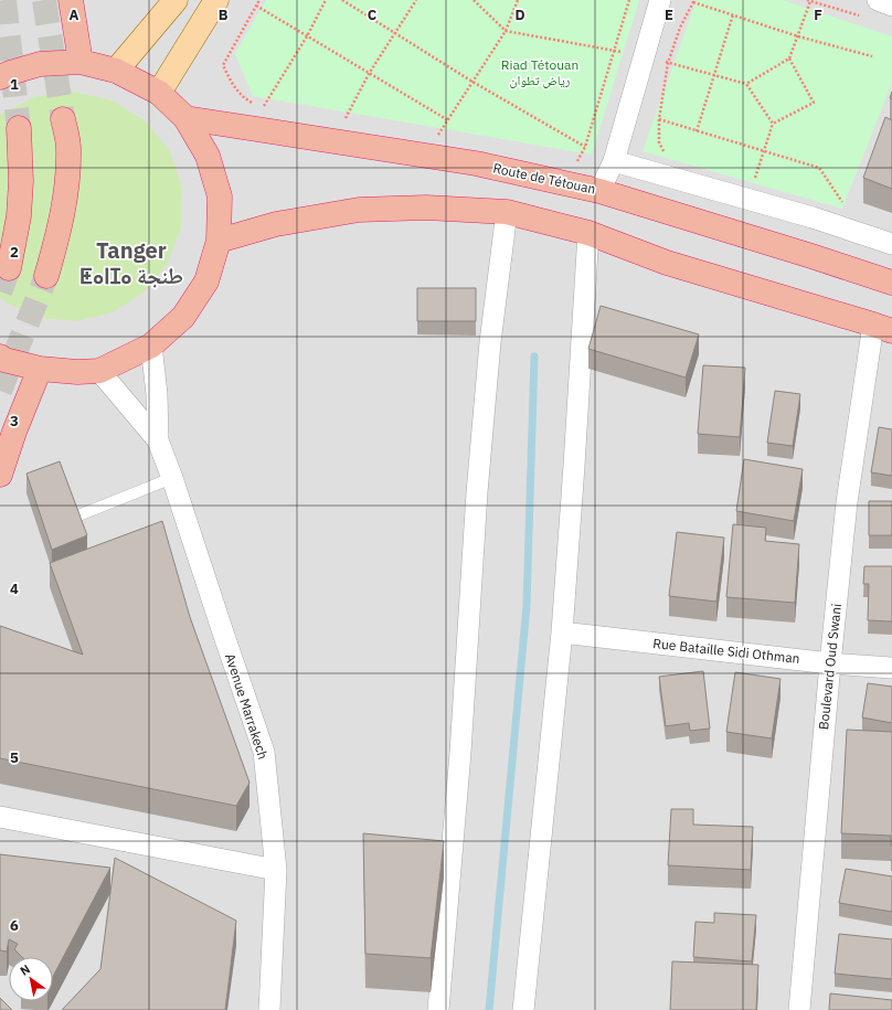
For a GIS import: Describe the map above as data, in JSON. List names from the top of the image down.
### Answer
{
  "streets": {
    "highway": ["Route de Tétouan"],
    "street": ["Rue Bataille Sidi Othman", "Boulevard Oud Swani", "Avenue Marrakech"]
  },
  "crossings": [
    ["Rue Bataille Sidi Othman", "Boulevard Oud Swani"]
  ],
  "districts": ["Tanger ⵟⴰⵏⵊⴰ طنجة"],
  "parks": ["Riad Tétouan رياض تطوان"],
  "north": "top left",
  "grid": {
    "columns": [
      "A",
      "B",
      "C",
      "D",
      "E",
      "F"
    ],
    "rows": [
      "1",
      "2",
      "3",
      "4",
      "5",
      "6"
    ]
  }
}
